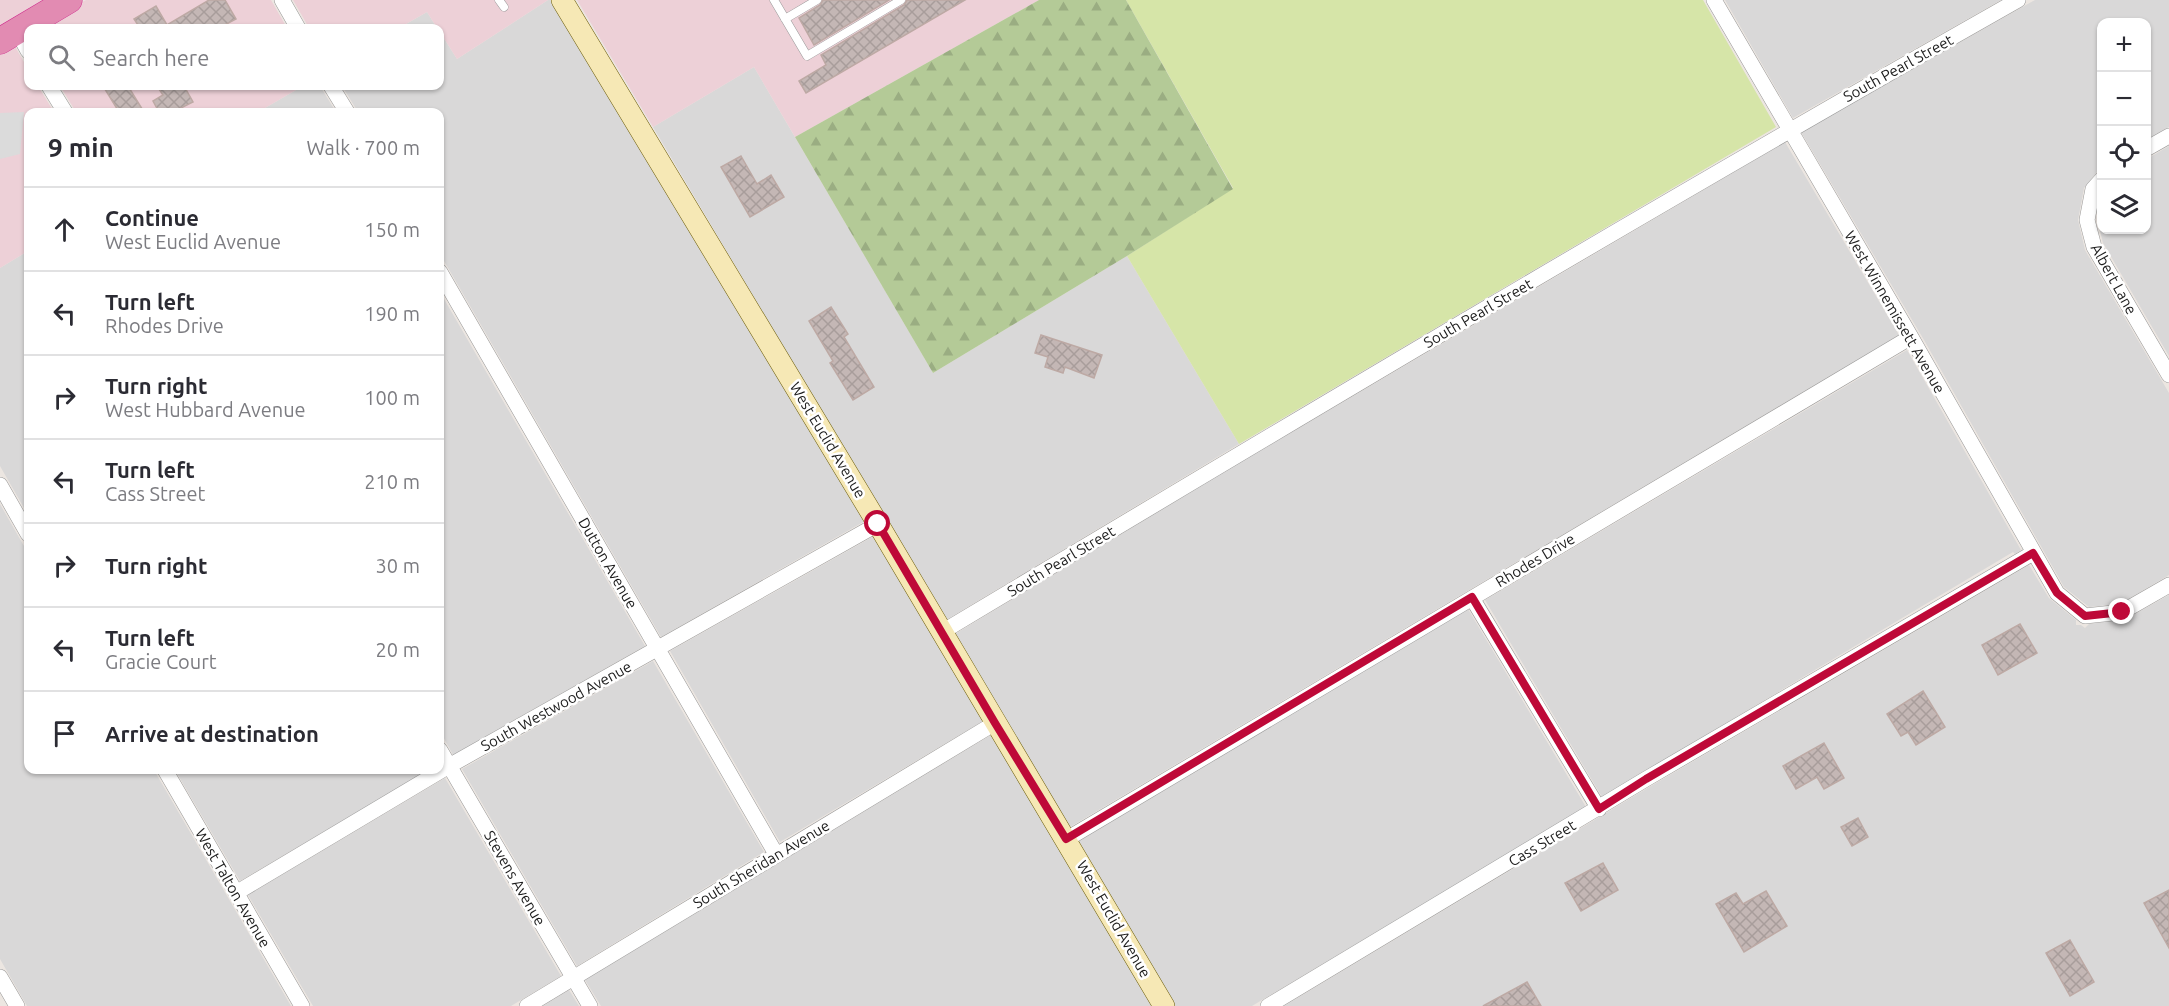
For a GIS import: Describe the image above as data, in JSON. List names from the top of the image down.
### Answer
{
  "streets": {
    "street": [
      "South Pearl Street",
      "Albert Lane",
      "West Winnemissett Avenue",
      "West Euclid Avenue",
      "Rhodes Drive",
      "Dutton Avenue",
      "South Westwood Avenue",
      "Cass Street",
      "South Sheridan Avenue",
      "Stevens Avenue",
      "West Talton Avenue"
    ]
  },
  "crossings": [
    ["South Pearl Street", "West Winnemissett Avenue"],
    ["South Pearl Street", "West Euclid Avenue"],
    ["West Winnemissett Avenue", "Rhodes Drive"],
    ["West Winnemissett Avenue", "Cass Street"],
    ["West Euclid Avenue", "Rhodes Drive"],
    ["West Euclid Avenue", "South Westwood Avenue"],
    ["West Euclid Avenue", "South Sheridan Avenue"],
    ["Dutton Avenue", "South Westwood Avenue"],
    ["Dutton Avenue", "South Sheridan Avenue"],
    ["South Westwood Avenue", "Stevens Avenue"],
    ["South Westwood Avenue", "West Talton Avenue"],
    ["South Sheridan Avenue", "Stevens Avenue"]
  ],
  "page": {
    "map_buttons": ["+", "−"],
    "search": "Search here",
    "heading": ["9 min", "Walk · 700 m"],
    "list": [
      ["Continue", "West Euclid Avenue", "150 m"],
      ["Turn left", "Rhodes Drive", "190 m"],
      ["Turn right", "West Hubbard Avenue", "100 m"],
      ["Turn left", "Cass Street", "210 m"],
      ["Turn right", "30 m"],
      ["Turn left", "Gracie Court", "20 m"],
      "Arrive at destination"
    ]
  }
}
